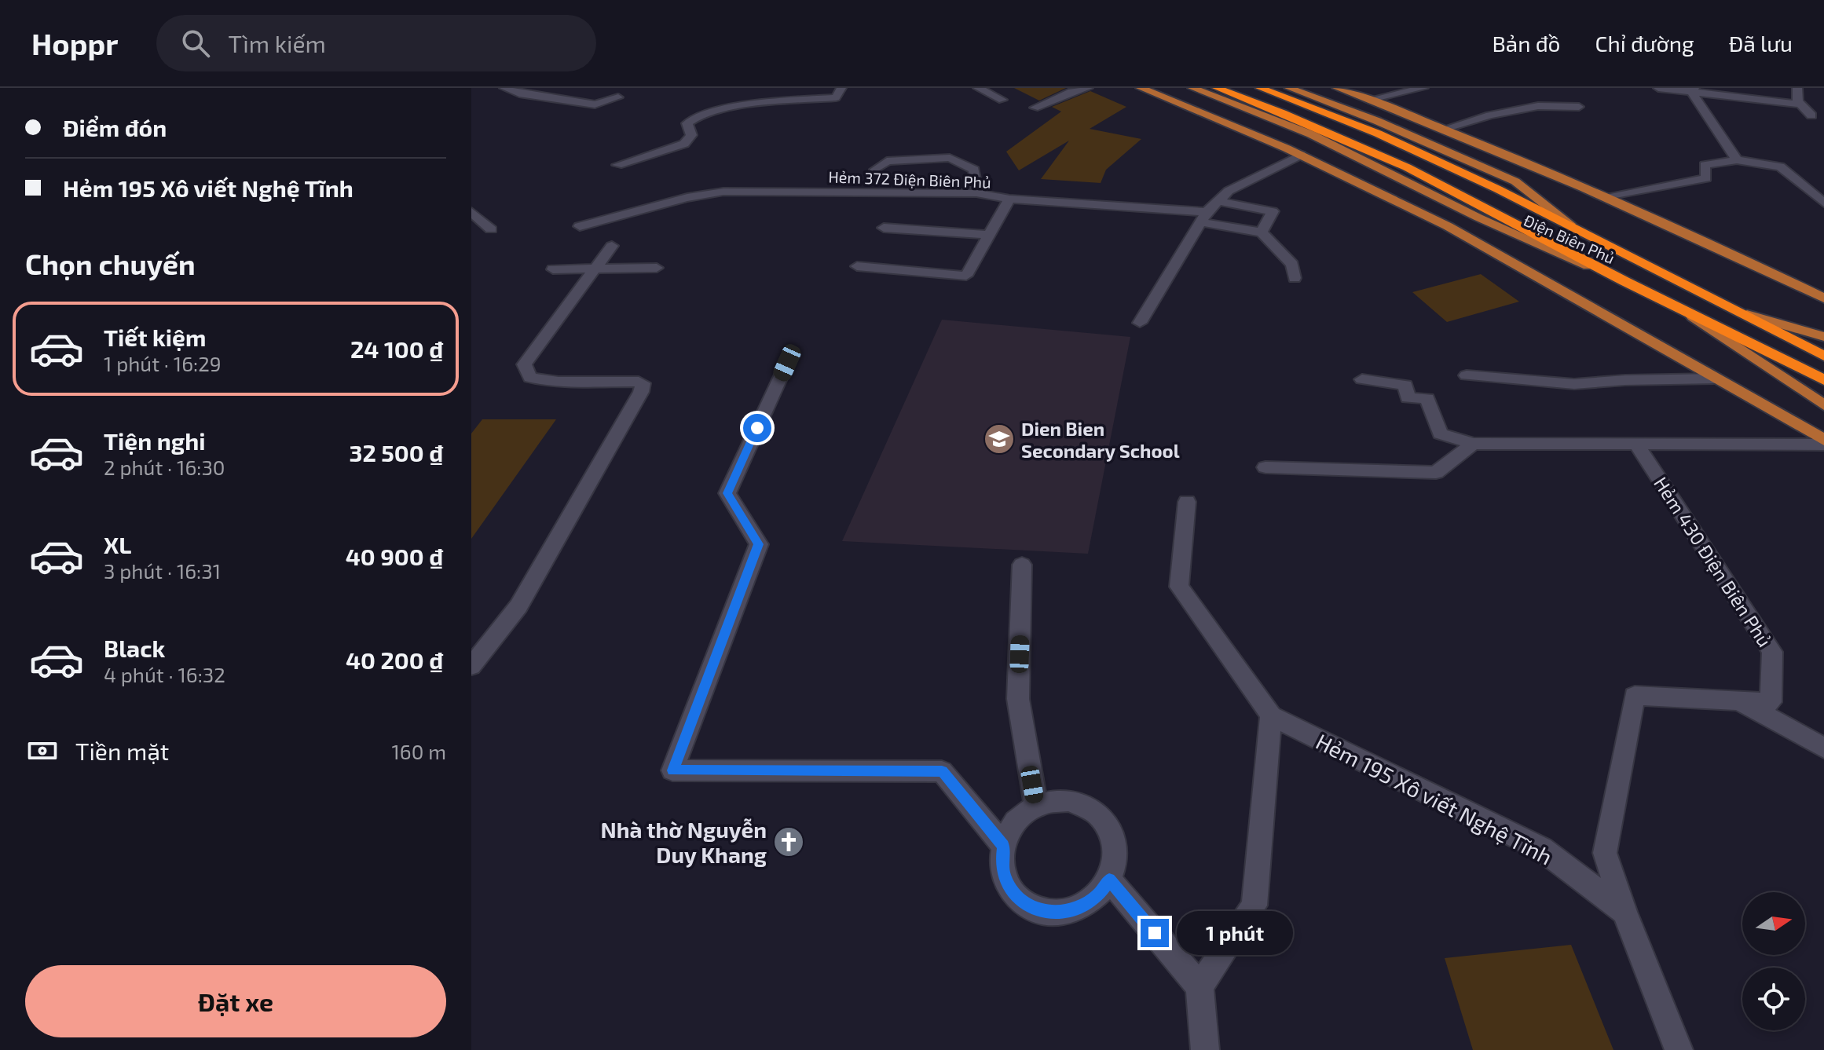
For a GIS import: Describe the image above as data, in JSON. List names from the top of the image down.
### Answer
{
  "streets": {
    "highway": ["Điện Biên Phủ"],
    "street": ["Hẻm 372 Điện Biên Phủ", "Hẻm 430 Điện Biên Phủ", "Hẻm 195 Xô viết Nghệ Tĩnh"]
  },
  "crossings": [
    ["Hẻm 430 Điện Biên Phủ", "Hẻm 195 Xô viết Nghệ Tĩnh"]
  ],
  "places": {
    "school or university": ["Dien Bien Secondary School"],
    "church": ["Nhà thờ Nguyễn Duy Khang"]
  },
  "north": "right",
  "page": {
    "header": "Hoppr",
    "search": "Tìm kiếm",
    "nav": ["Bản đồ", "Chỉ đường", "Đã lưu"],
    "banner": ["Điểm đón", "Hẻm 195 Xô viết Nghệ Tĩnh"],
    "heading": "Chọn chuyến",
    "list": [
      {
        "name": "Tiết kiệm",
        "note": "1 phút · 16:29",
        "value": "24 100 ₫"
      },
      {
        "name": "Tiện nghi",
        "note": "2 phút · 16:30",
        "value": "32 500 ₫"
      },
      {
        "name": "XL",
        "note": "3 phút · 16:31",
        "value": "40 900 ₫"
      },
      {
        "name": "Black",
        "note": "4 phút · 16:32",
        "value": "40 200 ₫"
      }
    ],
    "pay": ["Tiền mặt", "160 m"],
    "bubble": "1 phút",
    "buttons": "Đặt xe"
  }
}
